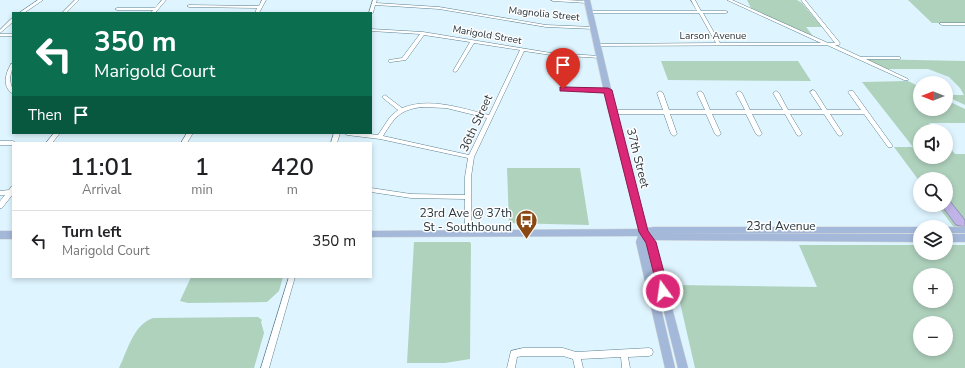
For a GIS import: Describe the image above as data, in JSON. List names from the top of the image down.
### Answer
{
  "streets": {
    "main road": ["37th Street", "23rd Avenue"],
    "street": [
      "Magnolia Street",
      "Marigold Street",
      "Larson Avenue",
      "36th Street"
    ]
  },
  "crossings": [
    ["Marigold Street", "36th Street"],
    ["Marigold Street", "37th Street"],
    ["36th Street", "23rd Avenue"],
    ["37th Street", "23rd Avenue"]
  ],
  "places": {
    "bus stop": ["23rd Ave @ 37th St - Southbound"]
  },
  "north": "left",
  "page": {
    "turn": ["350 m", "Marigold Court"],
    "map_buttons": ["+", "−"],
    "then": "Then",
    "eta": [
      "11:01",
      "Arrival",
      "1",
      "min",
      "420",
      "m"
    ],
    "list": [
      {
        "name": "Turn left",
        "note": "Marigold Court",
        "value": "350 m"
      }
    ]
  }
}
